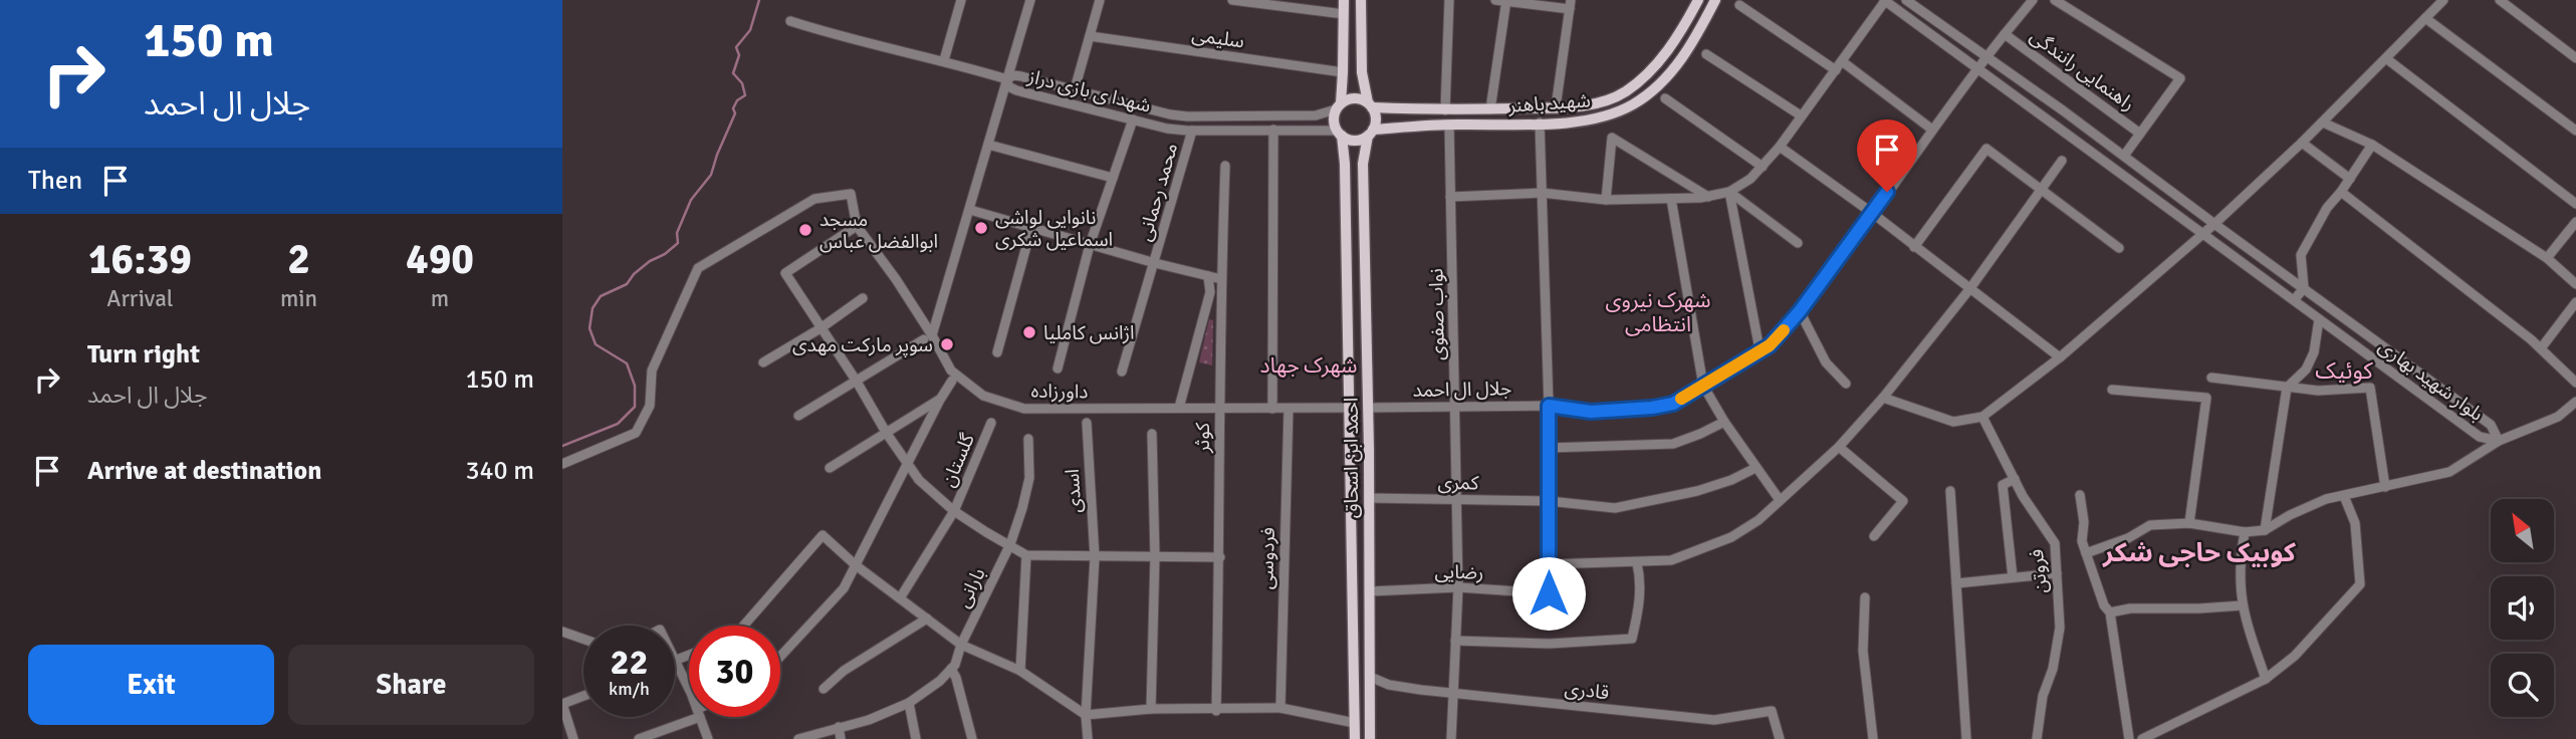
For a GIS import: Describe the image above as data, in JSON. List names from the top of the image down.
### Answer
{
  "streets": {
    "main road": ["شهید باهنر", "احمد ابن اسحاق"],
    "street": [
      "سلیمی",
      "راهنمایی رانندگی",
      "شهدا ی بازی دراز",
      "محمد رحمانی",
      "نواب صفوی",
      "بلوار شهید بهاری",
      "جلال ال احمد",
      "داورزاده",
      "کوثر",
      "گلستان",
      "کمری",
      "اسدی",
      "فردوسی",
      "رضایی",
      "فروتن",
      "بارانی",
      "قادری"
    ]
  },
  "crossings": [
    ["راهنمایی رانندگی", "بلوار شهید بهاری"],
    ["راهنمایی رانندگی", "جلال ال احمد"],
    ["شهدا ی بازی دراز", "شهید باهنر"],
    ["شهدا ی بازی دراز", "محمد رحمانی"],
    ["شهدا ی بازی دراز", "احمد ابن اسحاق"],
    ["شهید باهنر", "نواب صفوی"],
    ["شهید باهنر", "احمد ابن اسحاق"],
    ["نواب صفوی", "جلال ال احمد"],
    ["نواب صفوی", "کمری"],
    ["نواب صفوی", "رضایی"],
    ["نواب صفوی", "قادری"],
    ["بلوار شهید بهاری", "جلال ال احمد"],
    ["جلال ال احمد", "احمد ابن اسحاق"],
    ["داورزاده", "کوثر"],
    ["داورزاده", "احمد ابن اسحاق"],
    ["داورزاده", "فردوسی"],
    ["احمد ابن اسحاق", "کمری"],
    ["احمد ابن اسحاق", "رضایی"],
    ["احمد ابن اسحاق", "قادری"]
  ],
  "districts": [
    "شهرک نیروی انتظامی",
    "شهرک جهاد",
    "کوئیک",
    "کوبیک حاجی شکر"
  ],
  "places": [
    "نانوایی لواشی اسماعیل شکری",
    "مسجد ابوالفضل عباس",
    "اژانس کاملیا",
    "سوپر مارکت مهدی"
  ],
  "north": "top left",
  "page": {
    "turn": ["150 m", "جلال ال احمد"],
    "then": "Then",
    "eta": [
      "16:39",
      "Arrival",
      "2",
      "min",
      "490",
      "m"
    ],
    "list": [
      {
        "name": "Turn right",
        "note": "جلال ال احمد",
        "value": "150 m"
      },
      {
        "name": "Arrive at destination",
        "value": "340 m"
      }
    ],
    "speed": "22 km/h",
    "limit": "30",
    "buttons": ["Exit", "Share"]
  }
}
